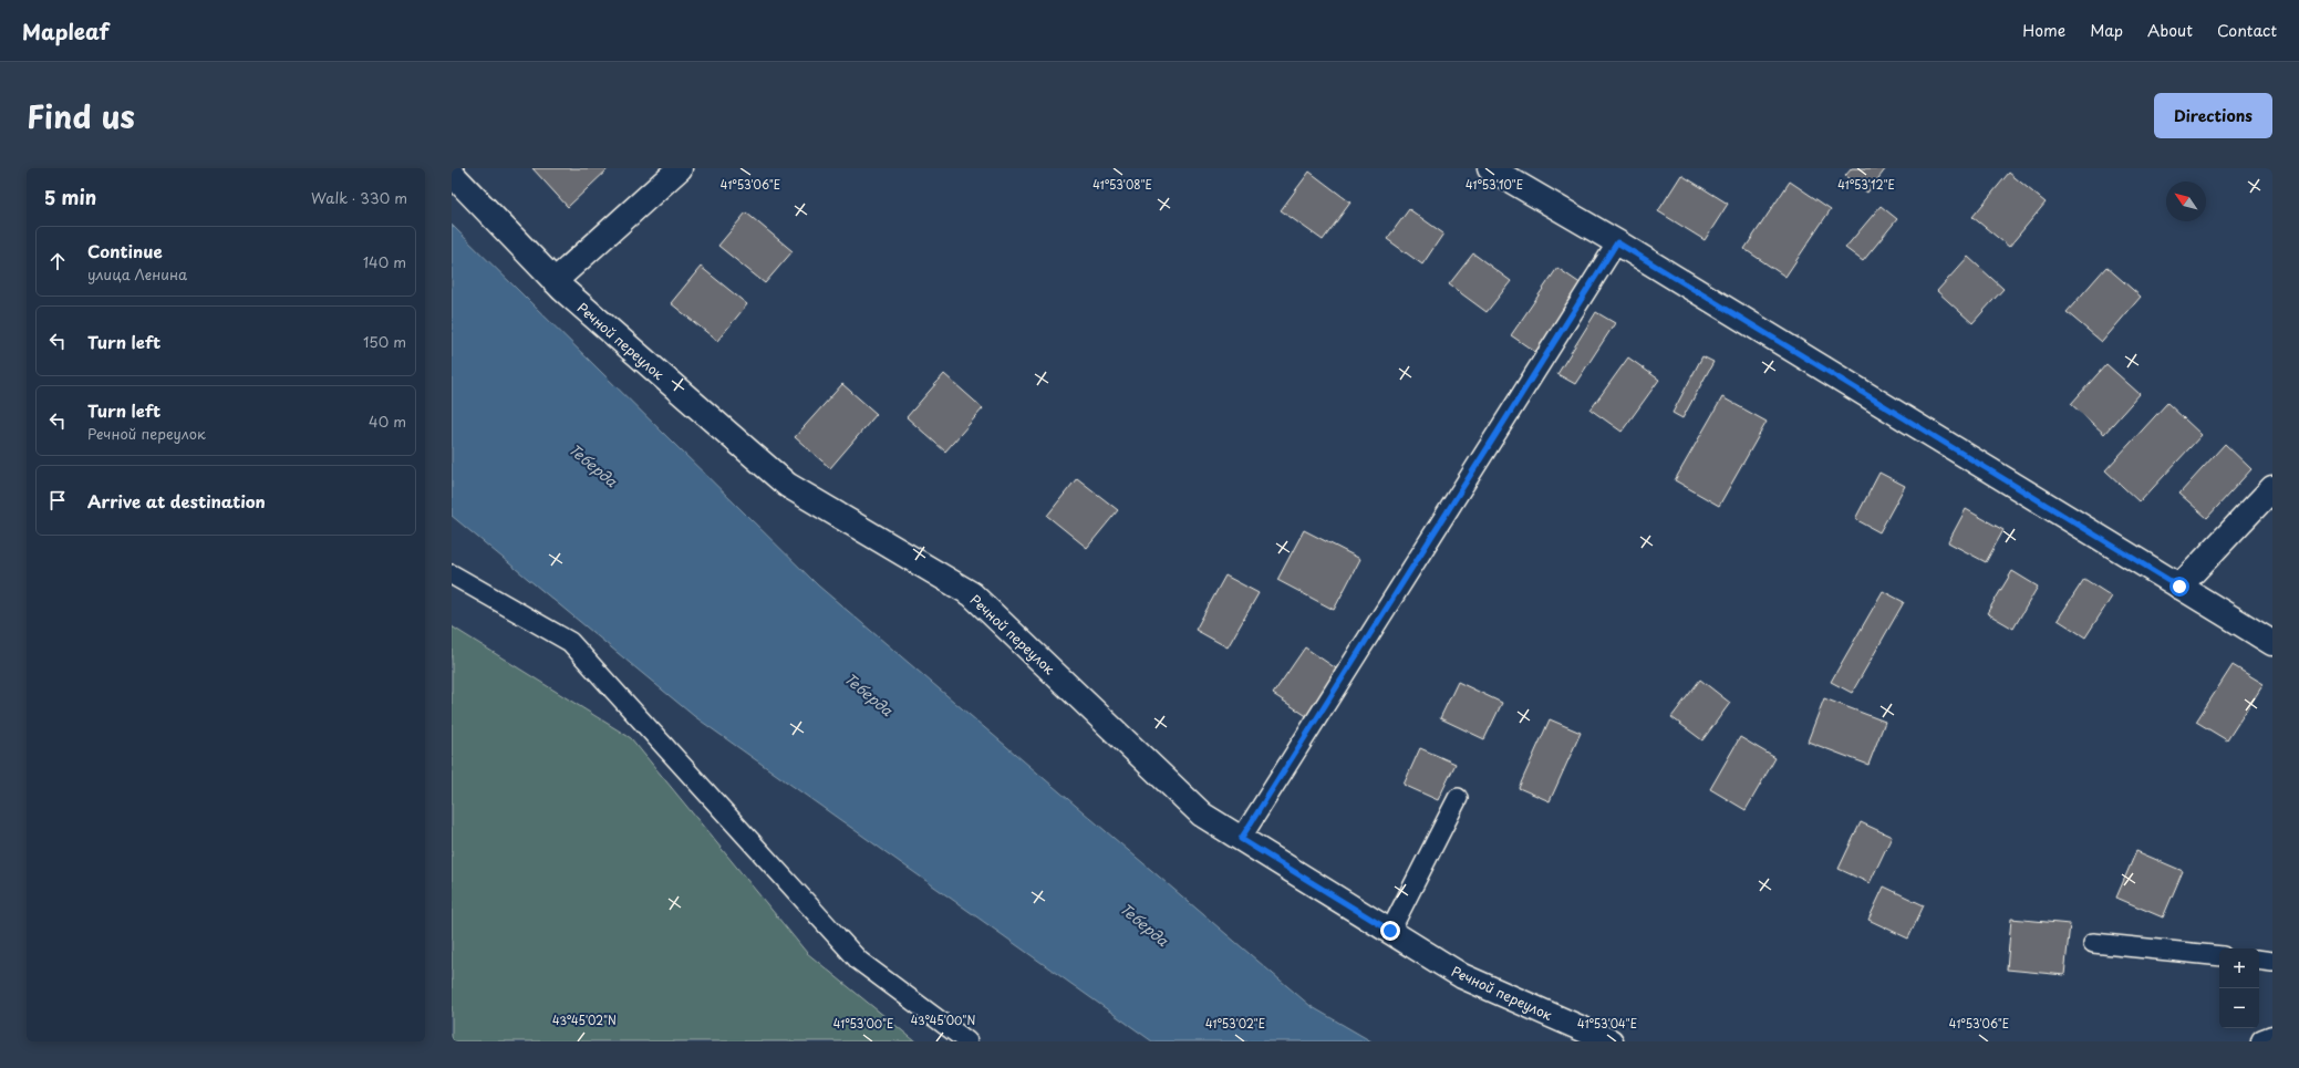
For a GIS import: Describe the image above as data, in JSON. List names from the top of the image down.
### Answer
{
  "streets": {
    "street": ["Речной переулок"]
  },
  "water": ["Теберда"],
  "north": "top left",
  "page": {
    "header": "Mapleaf",
    "nav": [
      "Home",
      "Map",
      "About",
      "Contact"
    ],
    "title": "Find us",
    "buttons": "Directions",
    "heading": ["5 min", "Walk · 330 m"],
    "list": [
      ["Continue", "улица Ленина", "140 m"],
      ["Turn left", "150 m"],
      ["Turn left", "Речной переулок", "40 m"],
      "Arrive at destination"
    ],
    "map_buttons": ["+", "−"]
  },
  "coordinates": [
    "41°53'12\"E",
    "41°53'06\"E",
    "41°53'10\"E",
    "41°53'08\"E",
    "43°45'02\"N",
    "43°45'00\"N",
    "41°53'00\"E",
    "41°53'02\"E",
    "41°53'04\"E"
  ]
}
